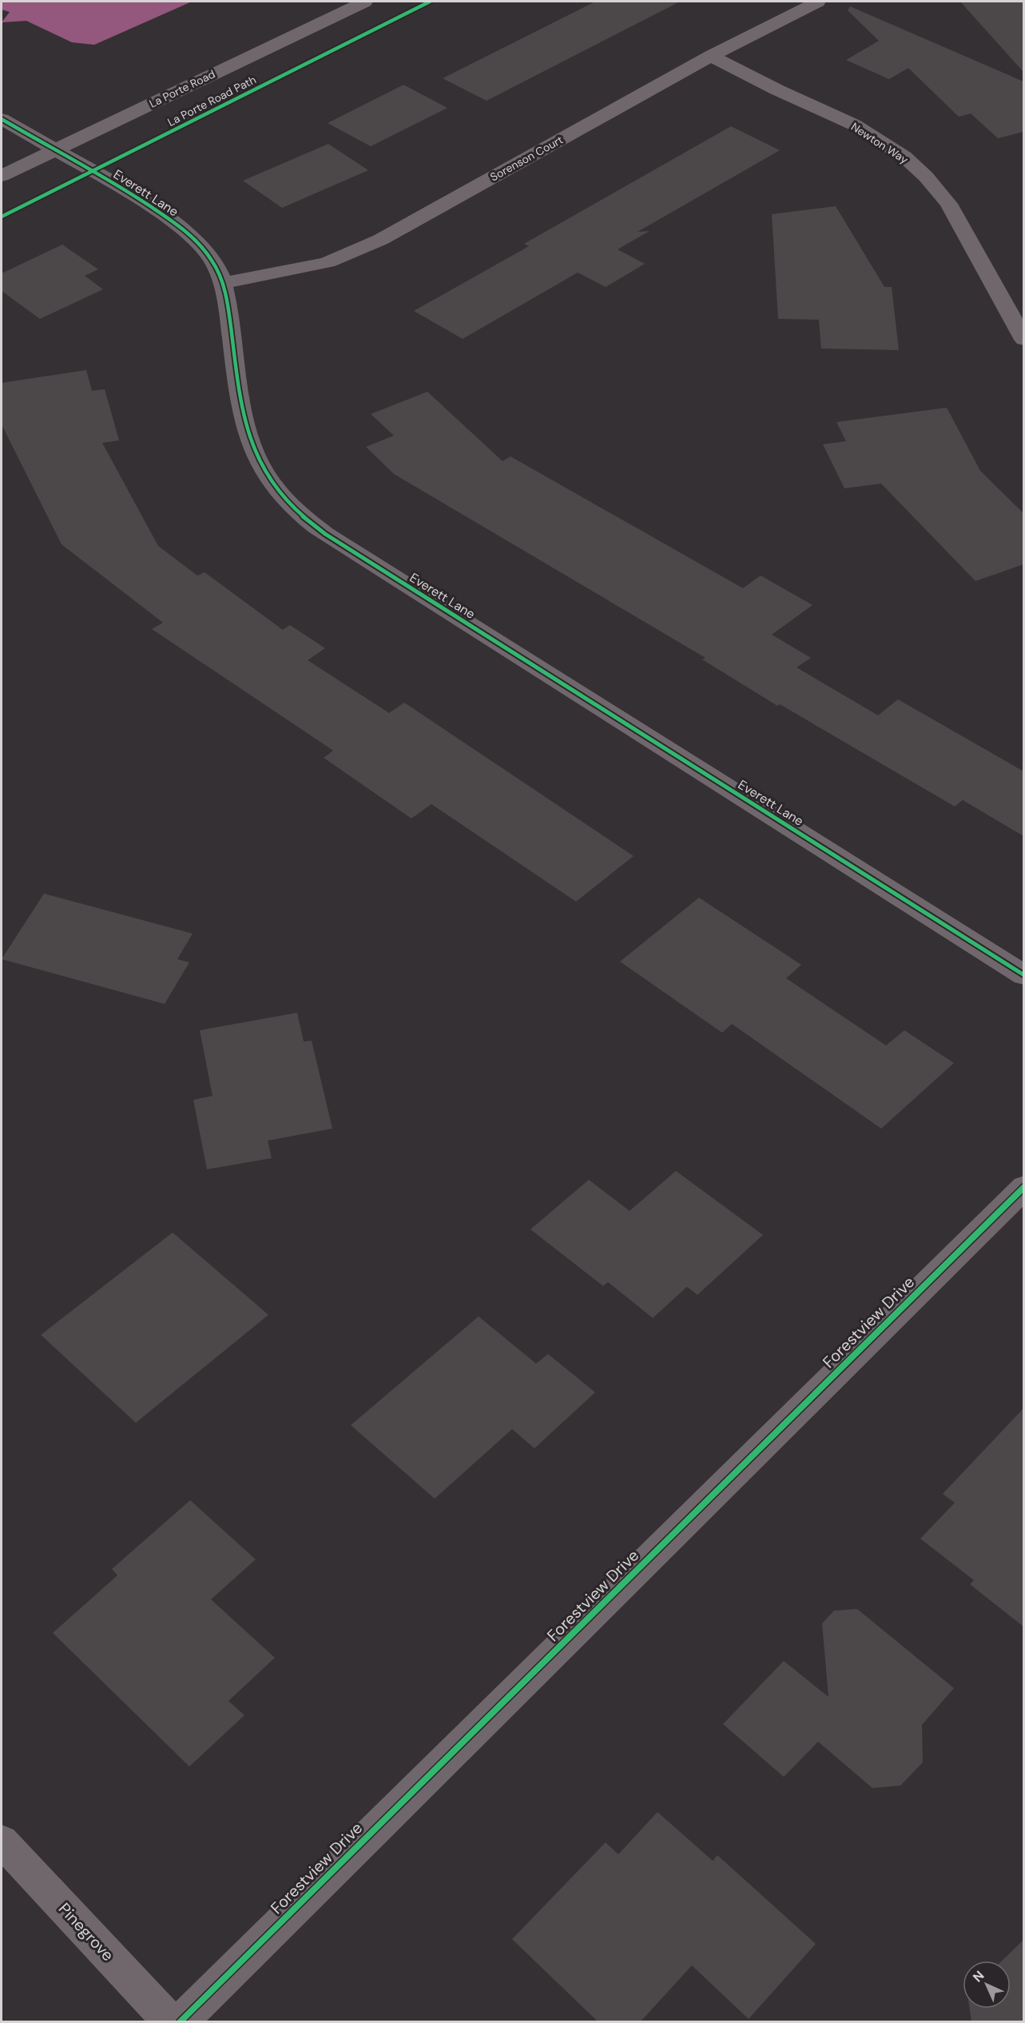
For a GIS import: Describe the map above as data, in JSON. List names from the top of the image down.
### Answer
{
  "streets": {
    "street": [
      "La Porte Road",
      "Newton Way",
      "Sorenson Court",
      "Everett Lane",
      "Forestview Drive",
      "Pinegrove"
    ],
    "cycle path": ["La Porte Road Path"]
  },
  "crossings": [
    ["La Porte Road", "Everett Lane"],
    ["Newton Way", "Sorenson Court"],
    ["Sorenson Court", "Everett Lane"]
  ],
  "north": "top left"
}
